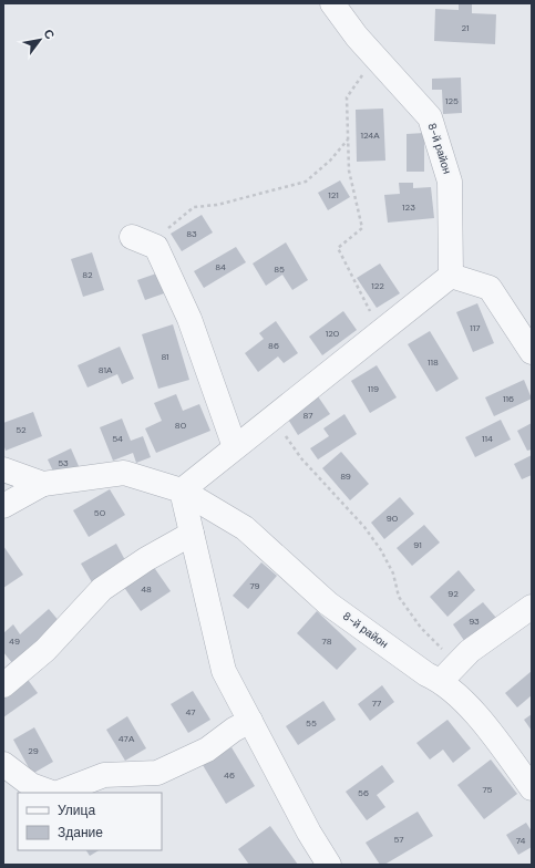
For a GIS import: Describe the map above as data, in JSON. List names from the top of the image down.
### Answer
{
  "streets": {
    "street": ["8-й район"]
  },
  "house_numbers": [
    "21",
    "125",
    "124А",
    "121",
    "123",
    "83",
    "84",
    "85",
    "82",
    "122",
    "117",
    "120",
    "86",
    "81",
    "118",
    "81А",
    "119",
    "116",
    "87",
    "80",
    "52",
    "54",
    "114",
    "53",
    "89",
    "50",
    "90",
    "91",
    "79",
    "48",
    "92",
    "93",
    "49",
    "78",
    "77",
    "47",
    "55",
    "47А",
    "29",
    "46",
    "75",
    "56",
    "57",
    "74"
  ],
  "legend": ["Улица", "Здание"],
  "north": "top right"
}
